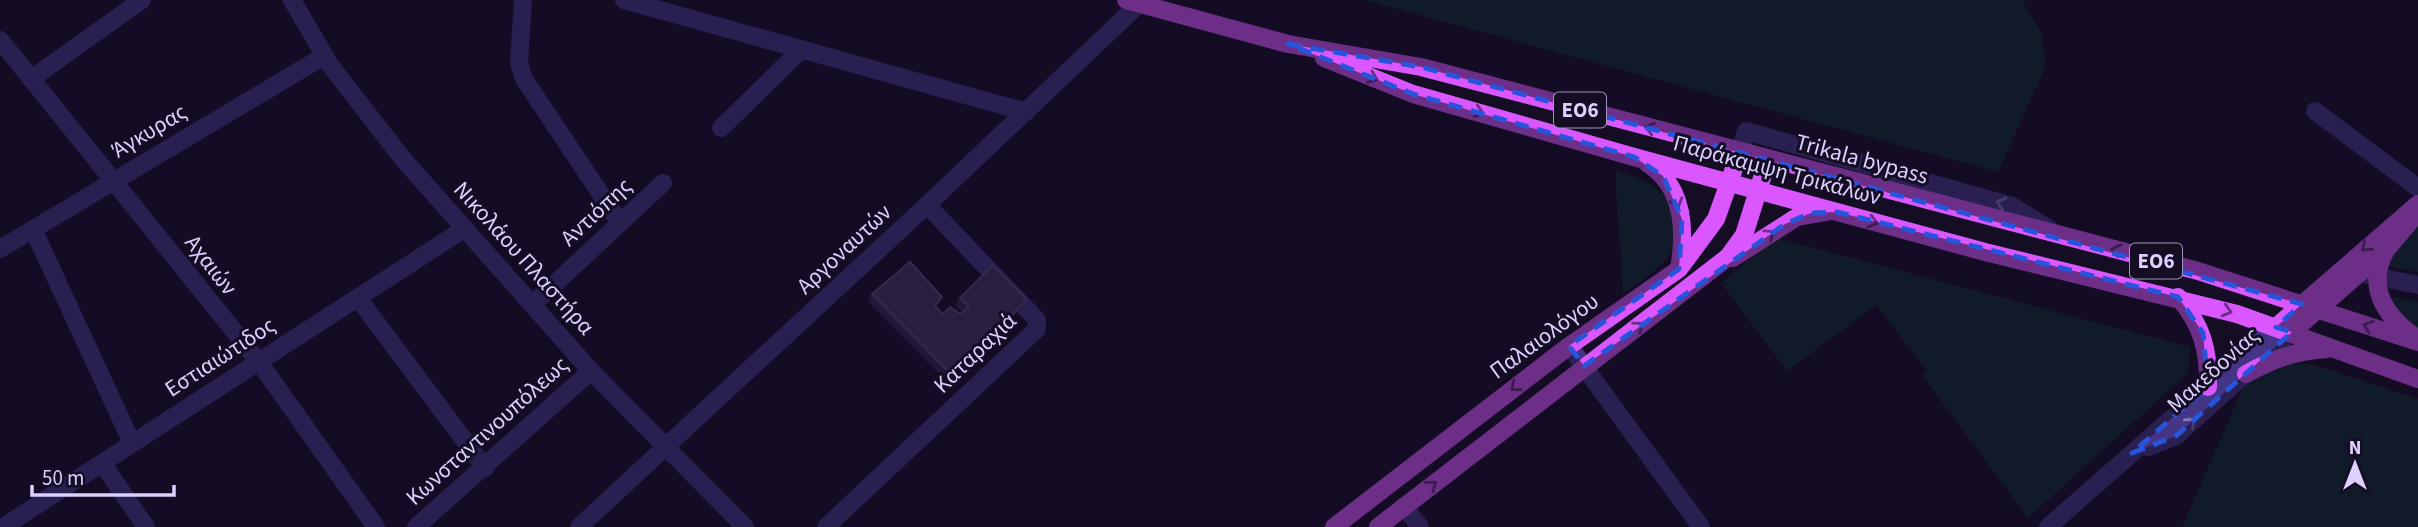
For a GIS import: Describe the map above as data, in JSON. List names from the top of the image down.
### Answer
{
  "streets": {
    "main road": [
      "ΕΟ6",
      "Trikala bypass",
      "Παράκαμψη Τρικάλων",
      "Παλαιολόγου",
      "Μακεδονίας"
    ],
    "street": [
      "Άγκυρας",
      "Αντιόπης",
      "Αργοναυτών",
      "Νικολάου Πλαστήρα",
      "Αχαιών",
      "Καταραχιά",
      "Εστιαιώτιδος",
      "Κωνσταντινουπόλεως"
    ]
  },
  "crossings": [
    ["Άγκυρας", "Νικολάου Πλαστήρα"],
    ["Άγκυρας", "Αχαιών"],
    ["Trikala bypass", "Παράκαμψη Τρικάλων"],
    ["Trikala bypass", "Παλαιολόγου"],
    ["Trikala bypass", "Μακεδονίας"],
    ["Παράκαμψη Τρικάλων", "Αργοναυτών"],
    ["Παράκαμψη Τρικάλων", "Παλαιολόγου"],
    ["Παράκαμψη Τρικάλων", "Μακεδονίας"],
    ["Αντιόπης", "Νικολάου Πλαστήρα"],
    ["Αργοναυτών", "Νικολάου Πλαστήρα"],
    ["Αργοναυτών", "Καταραχιά"],
    ["Νικολάου Πλαστήρα", "Εστιαιώτιδος"],
    ["Νικολάου Πλαστήρα", "Κωνσταντινουπόλεως"],
    ["Αχαιών", "Εστιαιώτιδος"]
  ],
  "one_way": ["Trikala bypass", "Παράκαμψη Τρικάλων"],
  "scale_bar": "50 m",
  "north": "top"
}
